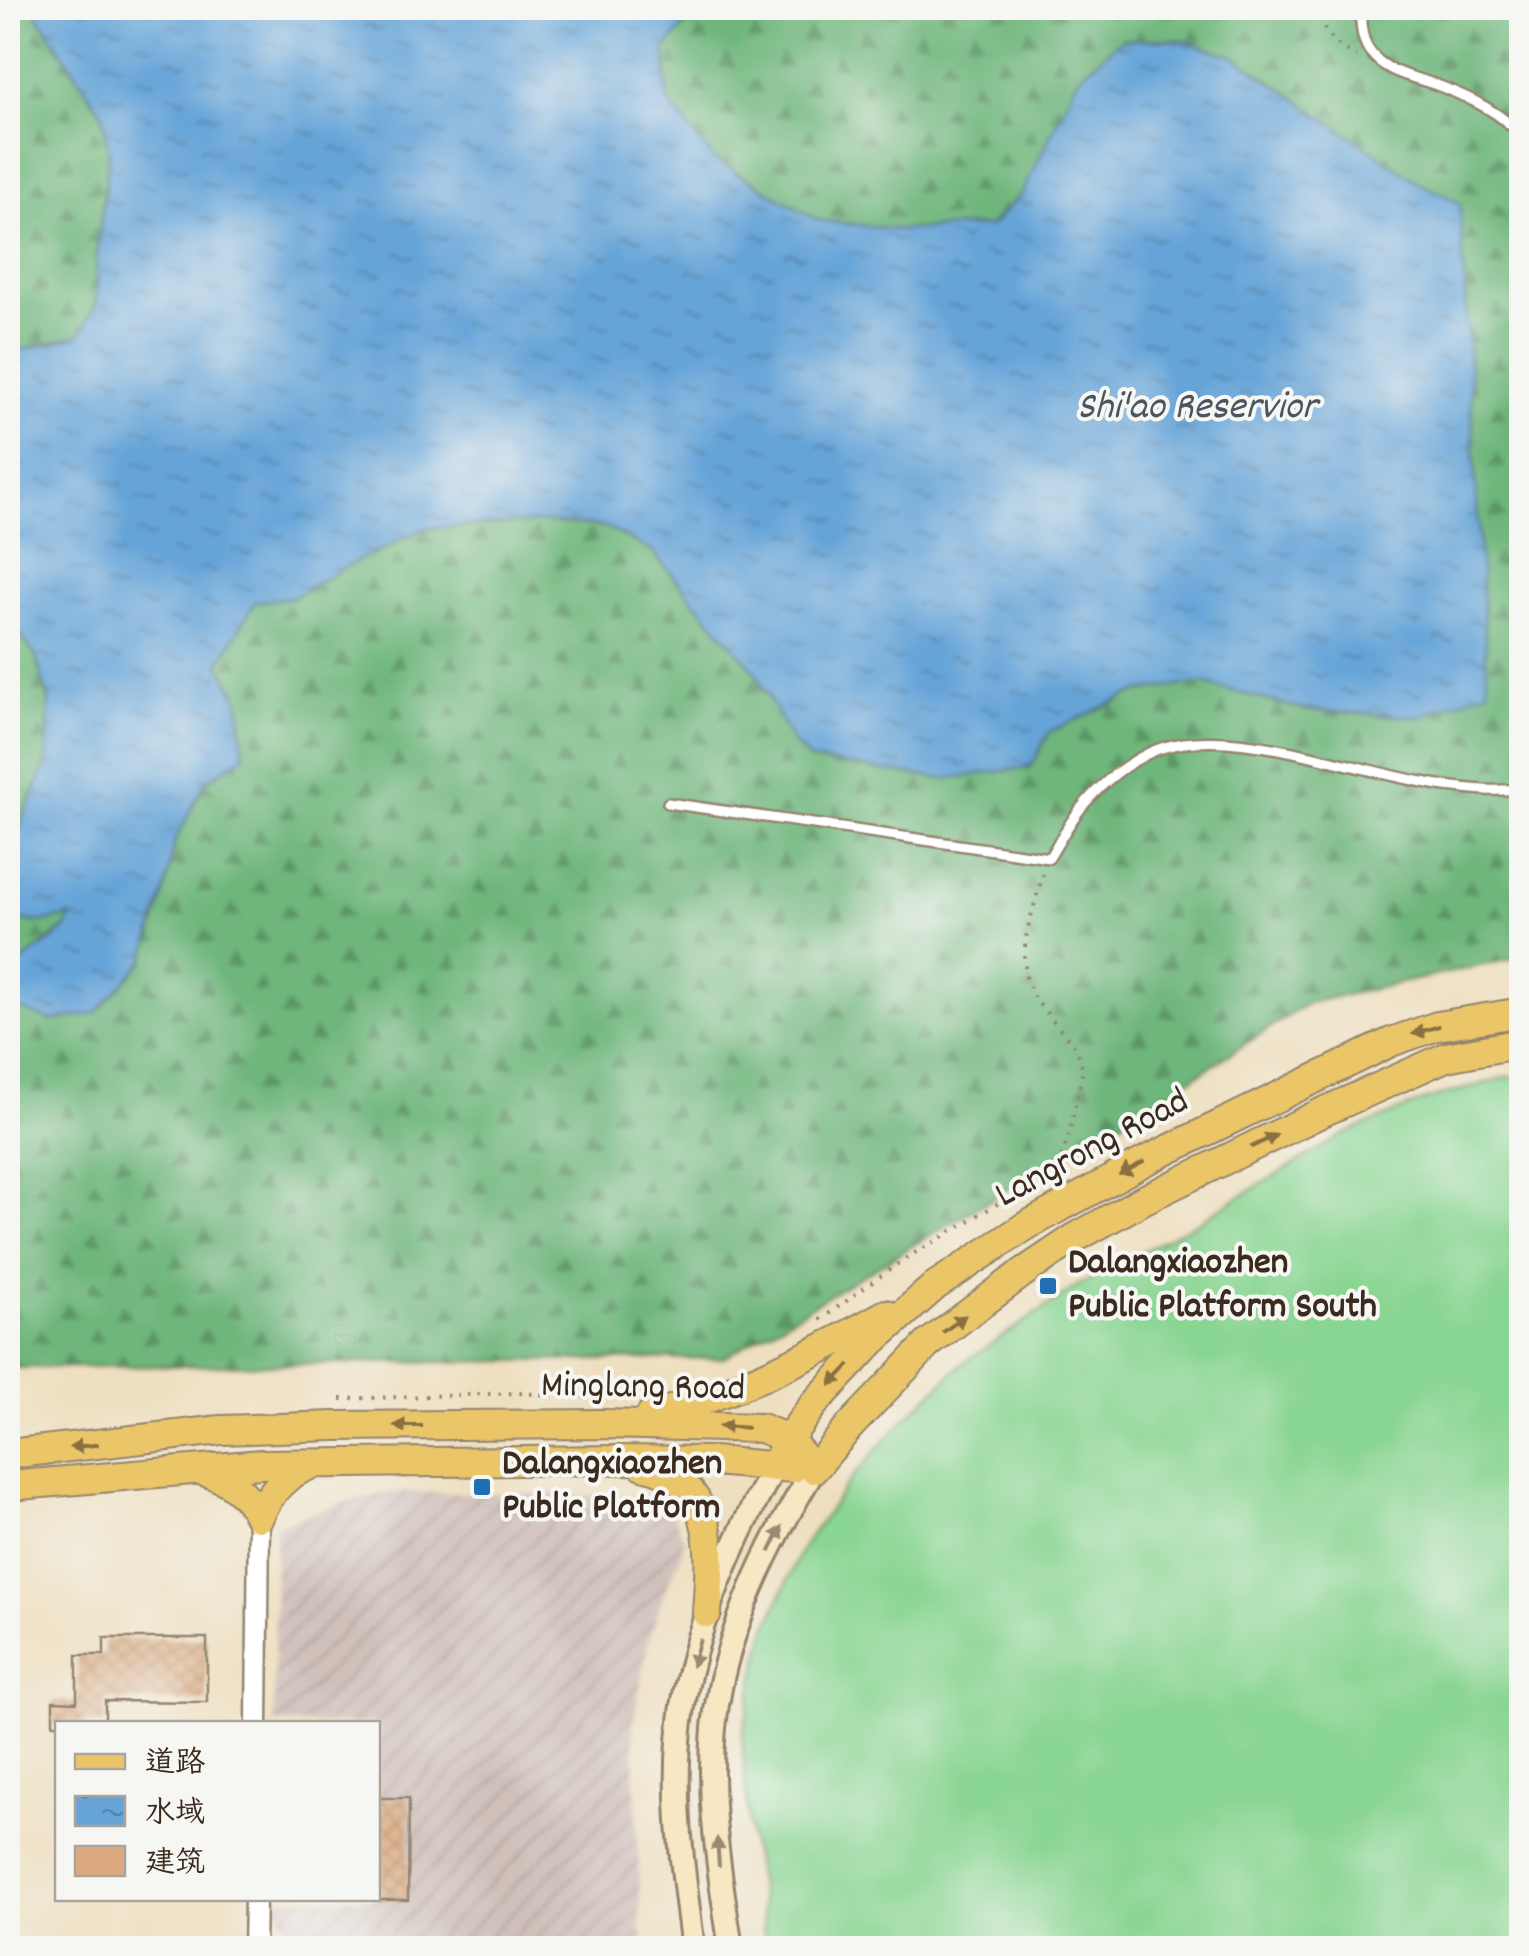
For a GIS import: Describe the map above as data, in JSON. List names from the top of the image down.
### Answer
{
  "streets": {
    "main road": ["Langrong Road", "Minglang Road"]
  },
  "crossings": [
    ["Langrong Road", "Minglang Road"]
  ],
  "water": ["Shi'ao Reservior"],
  "places": {
    "transit": ["Dalangxiaozhen Public Platform South", "Dalangxiaozhen Public Platform"]
  },
  "legend": ["道路", "水域", "建筑"]
}
